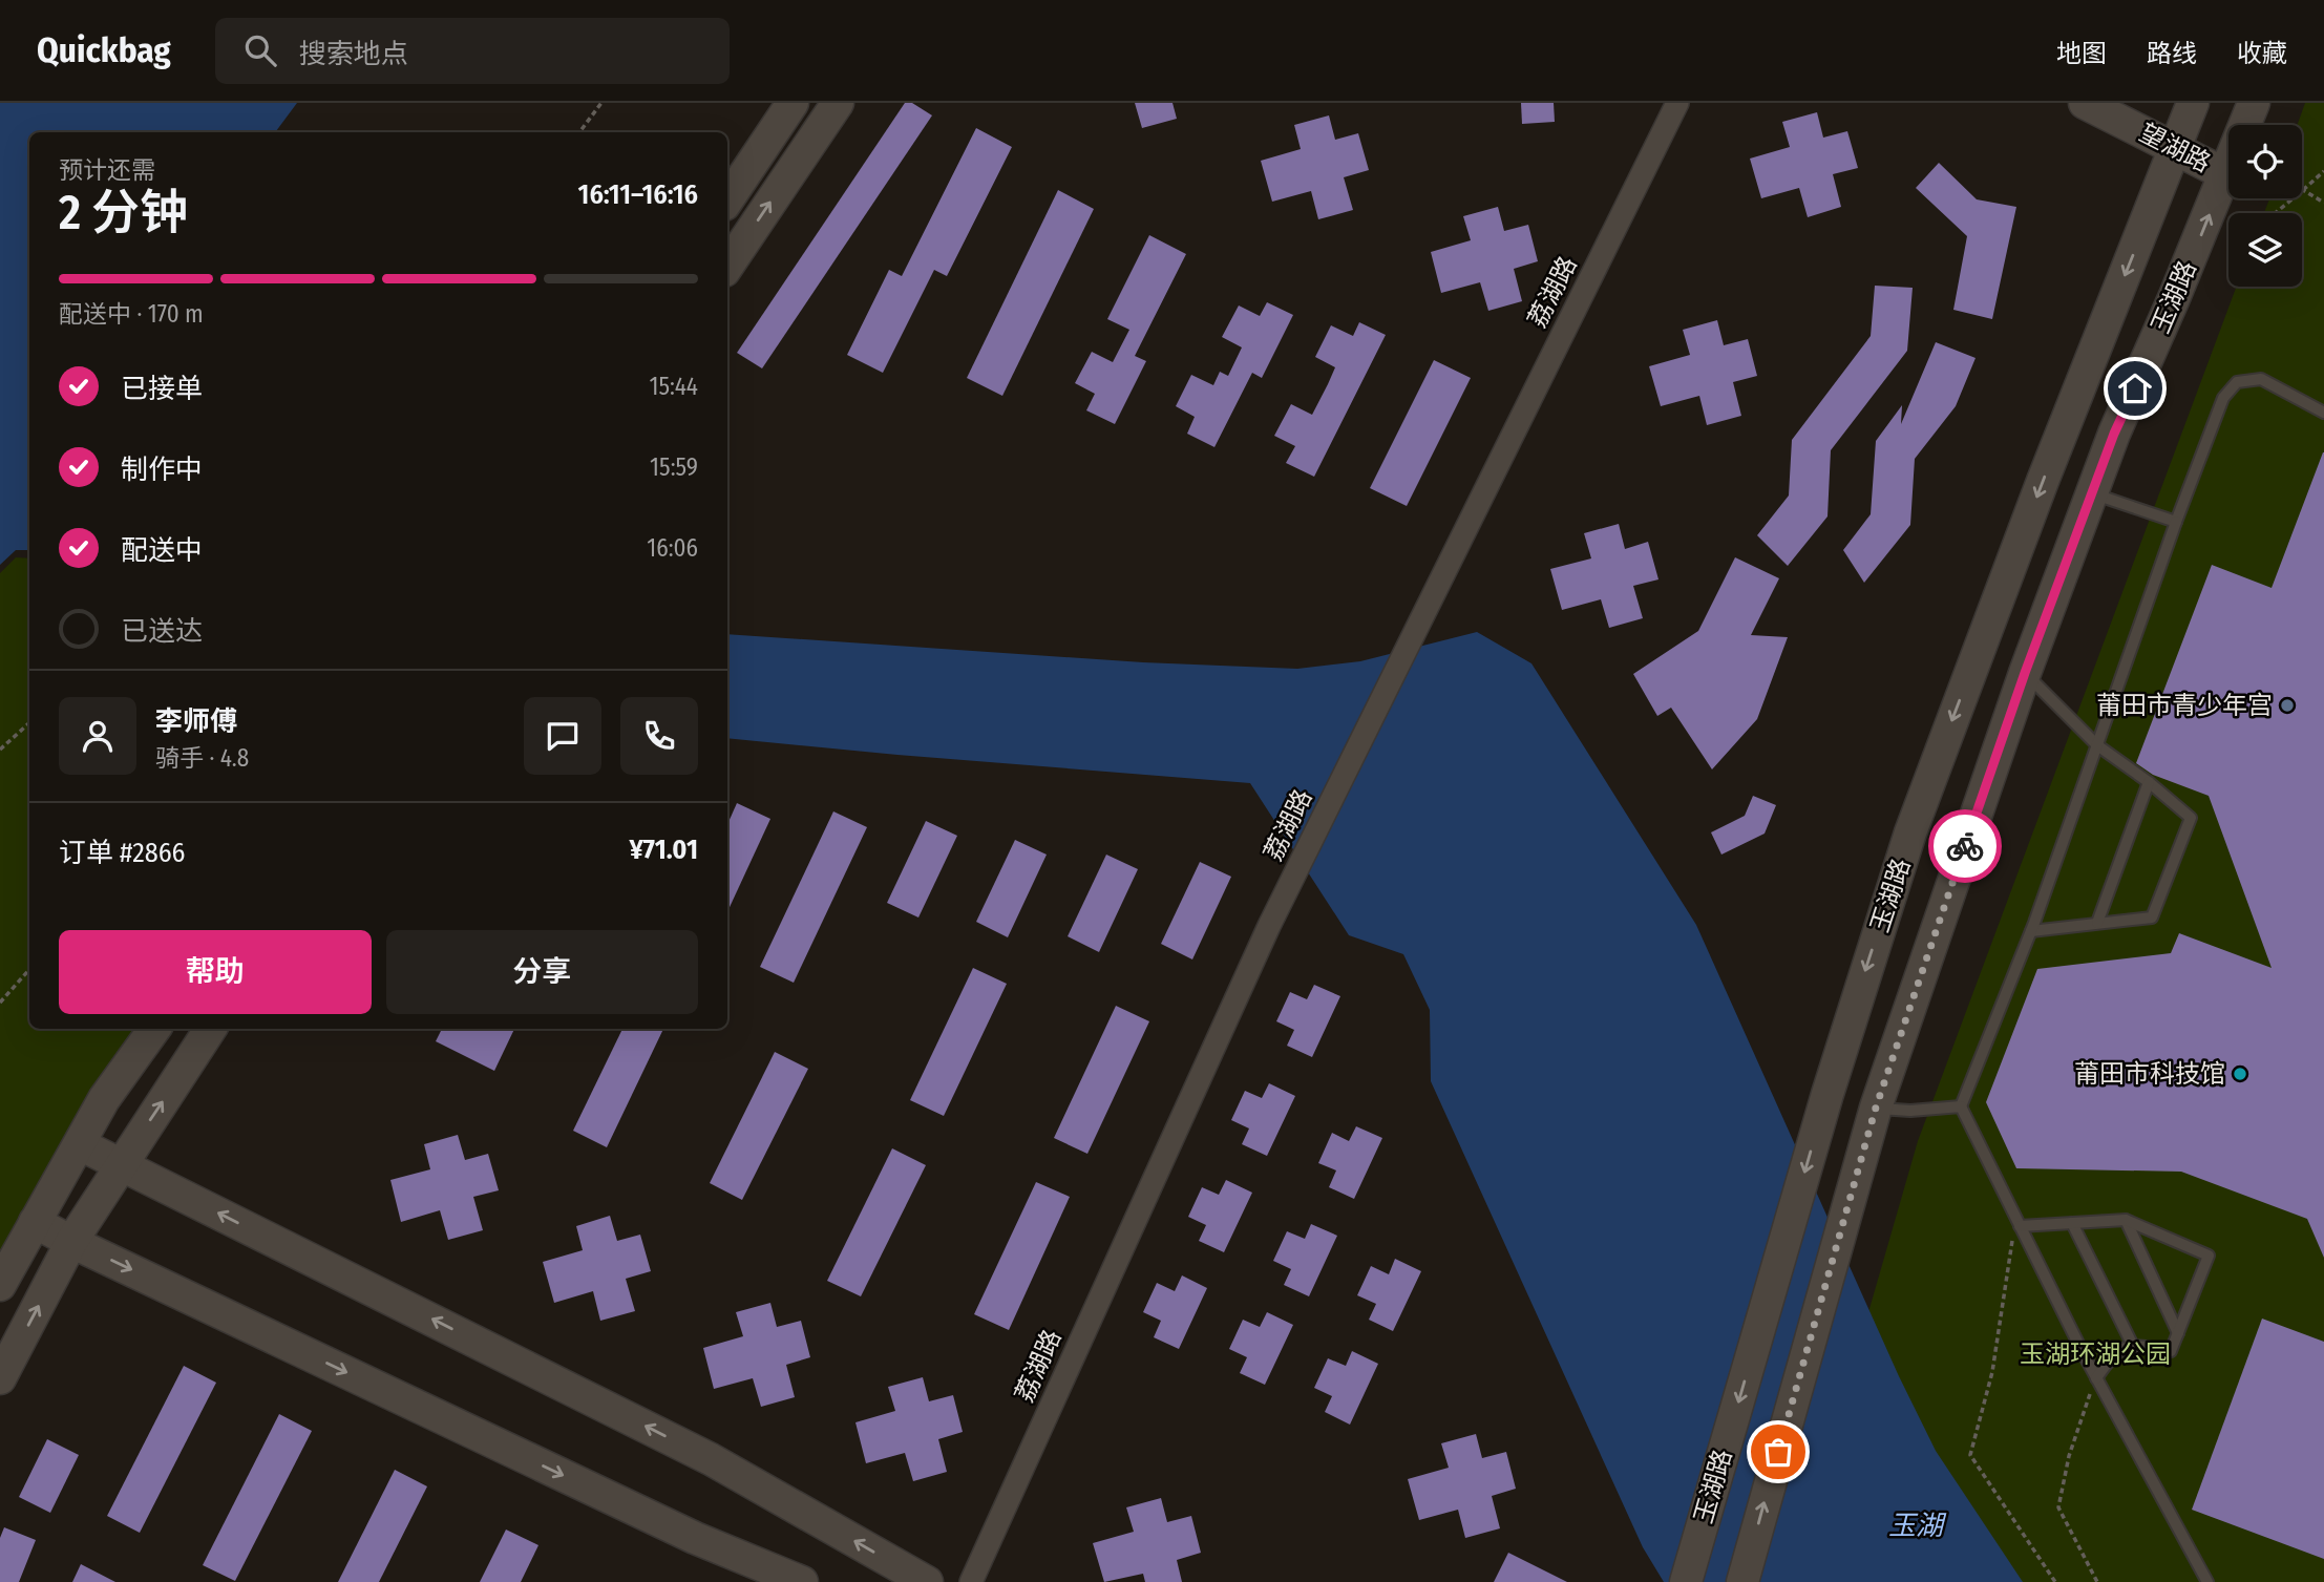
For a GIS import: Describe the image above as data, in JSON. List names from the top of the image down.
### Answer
{
  "streets": {
    "main road": ["望湖路", "玉湖路"],
    "street": ["荔湖路"]
  },
  "crossings": [
    ["望湖路", "玉湖路"]
  ],
  "water": ["玉湖"],
  "parks": ["玉湖环湖公园"],
  "places": ["莆田市青少年宫", "莆田市科技馆"],
  "page": {
    "header": "Quickbag",
    "search": "搜索地点",
    "nav": ["地图", "路线", "收藏"],
    "heading": ["2 分钟", "预计还需", "16:11–16:16"],
    "panel": [
      "李师傅",
      "骑手 · 4.8",
      "订单 #2866",
      "¥71.01"
    ],
    "bar": "配送中 · 170 m",
    "list": [
      ["已接单", "15:44"],
      ["制作中", "15:59"],
      ["配送中", "16:06"],
      "已送达"
    ],
    "buttons": ["帮助", "分享"]
  }
}
